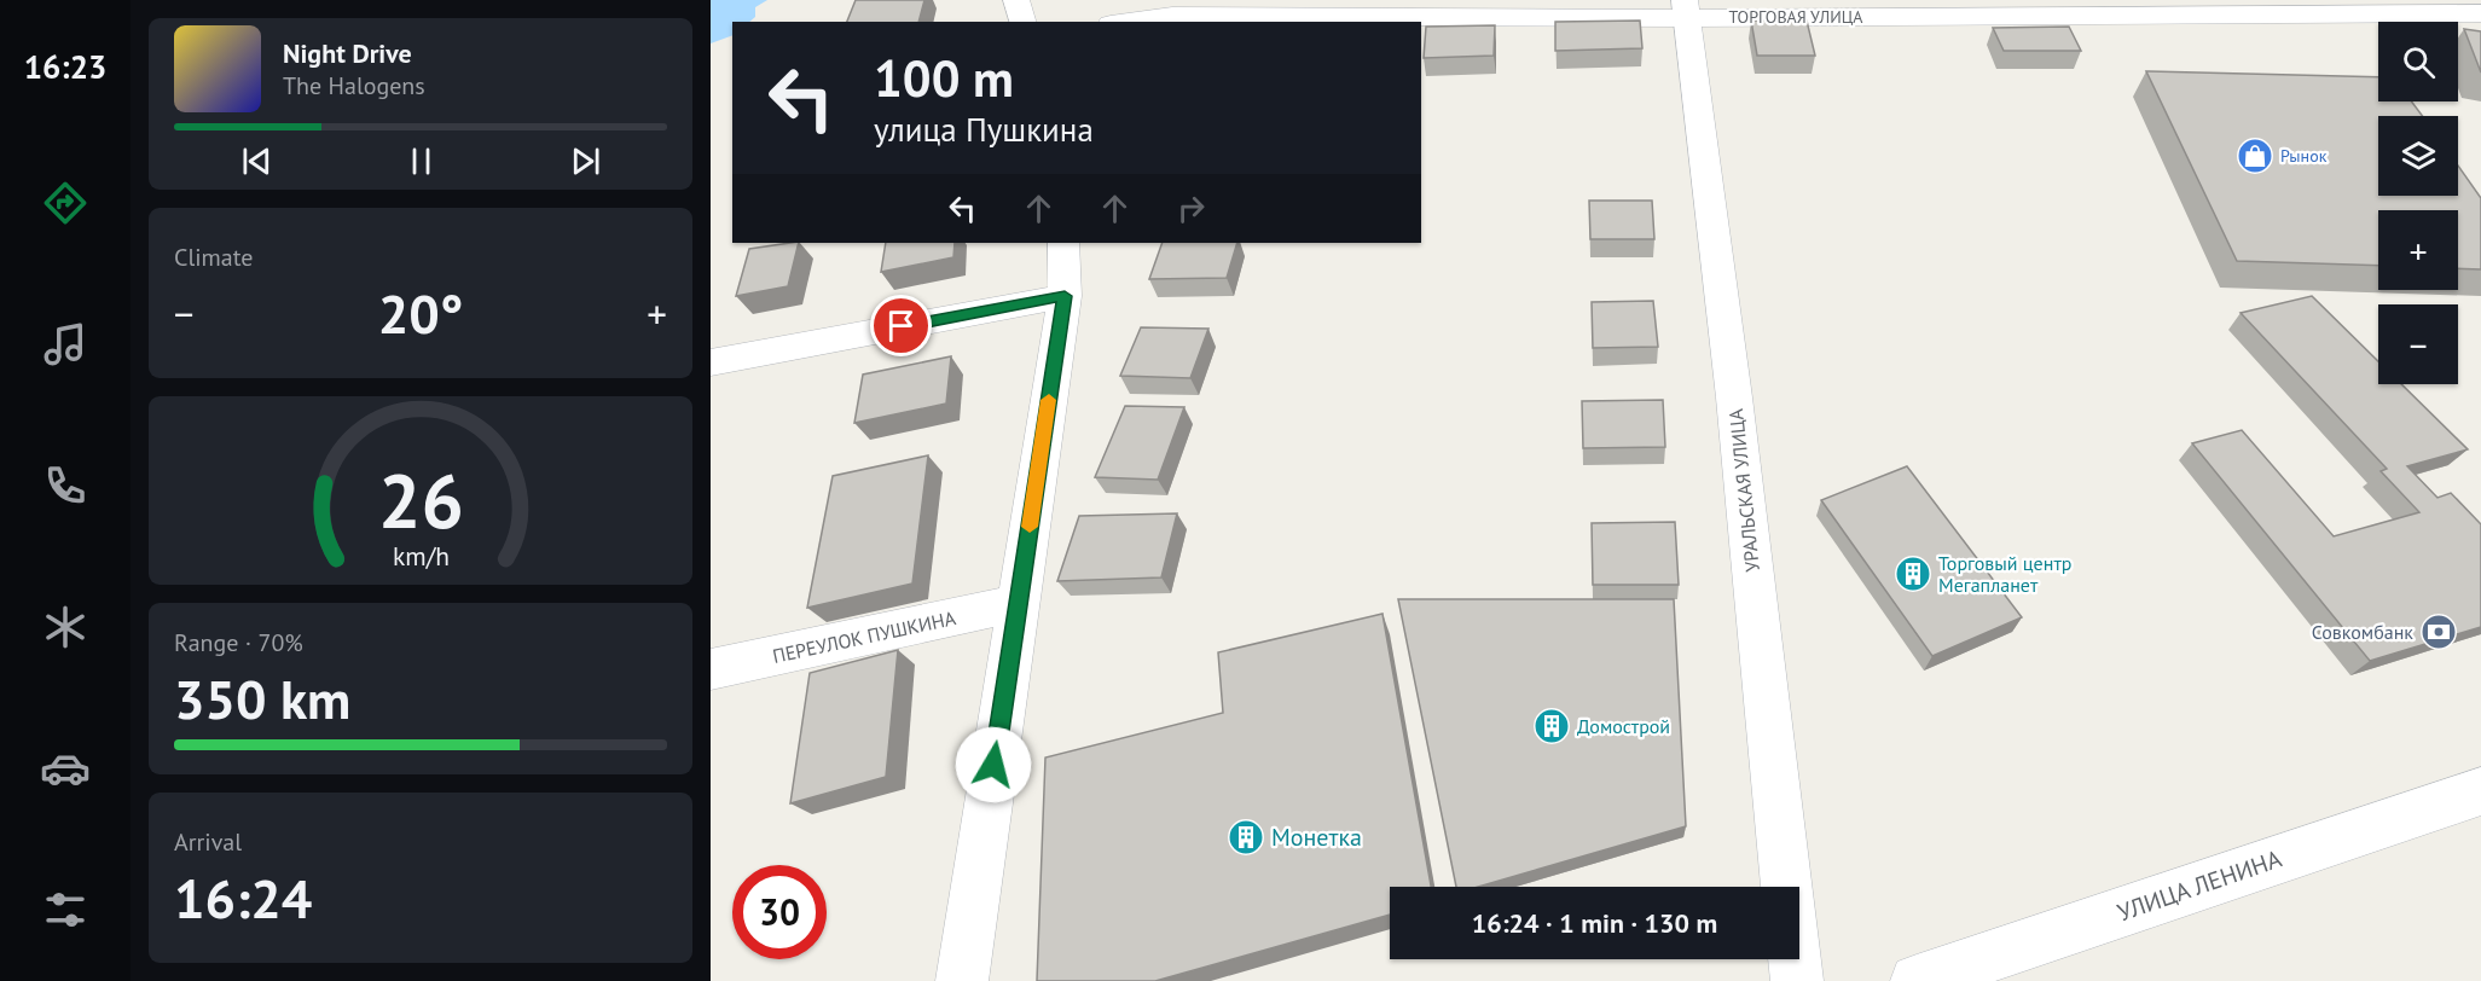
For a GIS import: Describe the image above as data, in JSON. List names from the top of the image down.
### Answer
{
  "streets": {
    "street": [
      "ТОРГОВАЯ УЛИЦА",
      "УРАЛЬСКАЯ УЛИЦА",
      "ПЕРЕУЛОК ПУШКИНА",
      "УЛИЦА ЛЕНИНА"
    ]
  },
  "crossings": [
    ["ТОРГОВАЯ УЛИЦА", "УРАЛЬСКАЯ УЛИЦА"]
  ],
  "places": {
    "shop": ["Рынок"],
    "building": ["Торговый центр Мегапланет", "Домострой", "Монетка"],
    "bank": ["Совкомбанк"]
  },
  "page": {
    "tabs": "16:23",
    "map_buttons": ["+", "−"],
    "turn": ["100 m", "улица Пушкина"],
    "song": ["Night Drive", "The Halogens"],
    "tile": [
      "Climate",
      ["Range · 70%", "350 km"],
      ["Arrival", "16:24"]
    ],
    "heat": ["−", "20°", "+"],
    "limit": "30",
    "trip": "16:24 · 1 min · 130 m",
    "gauge": ["26", "km/h"]
  }
}
